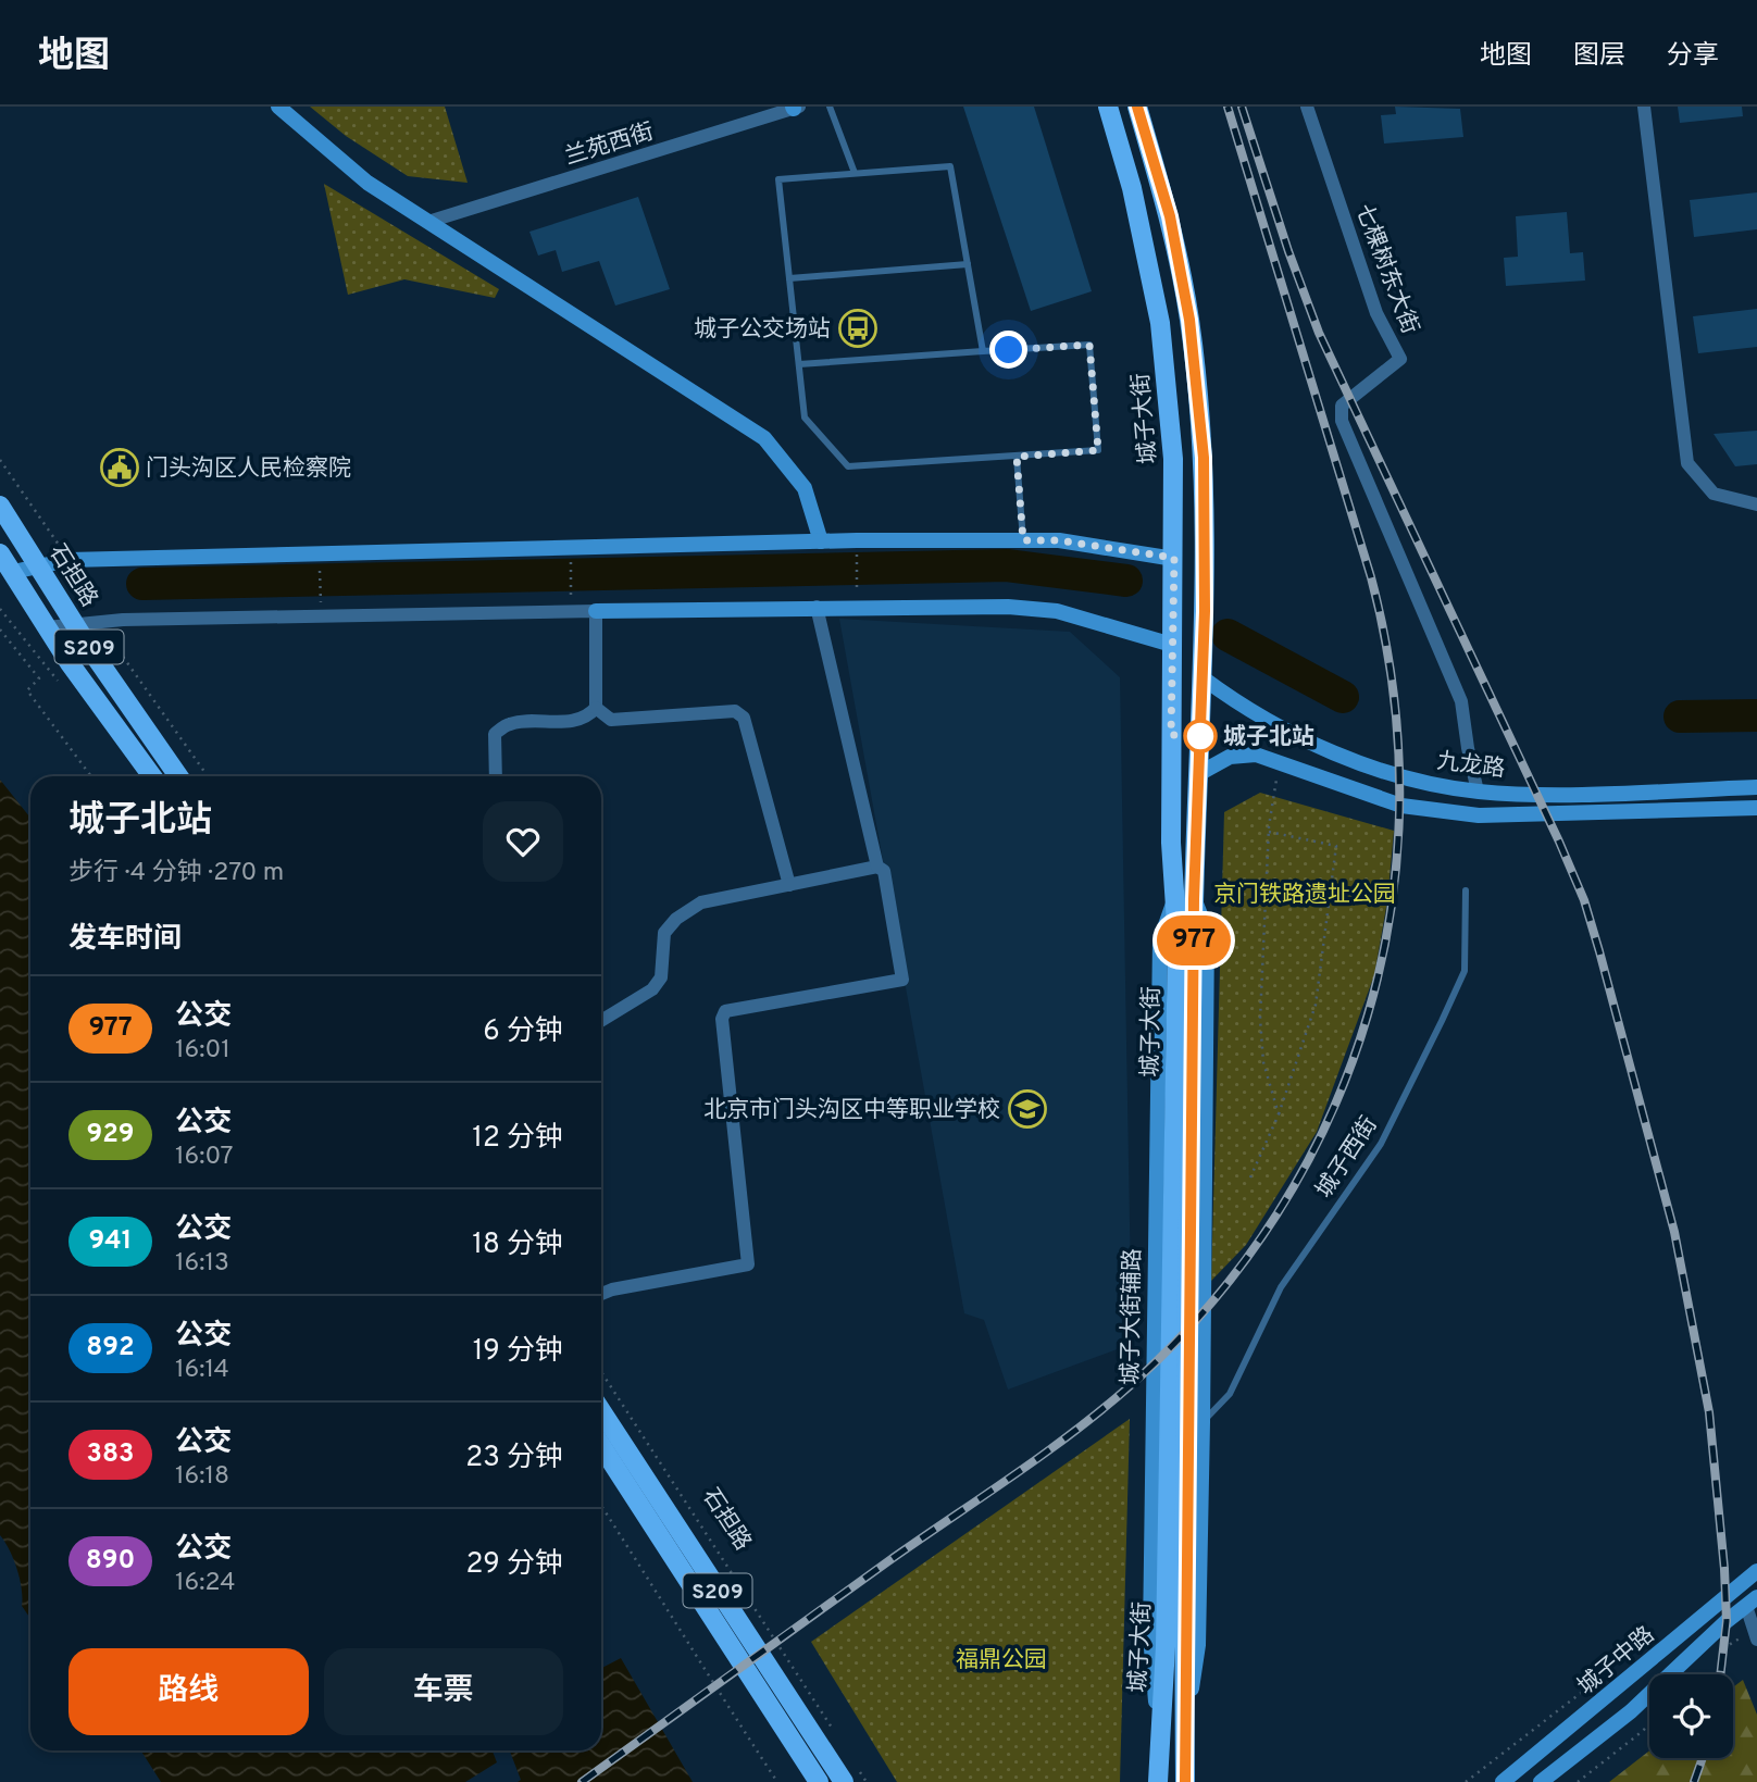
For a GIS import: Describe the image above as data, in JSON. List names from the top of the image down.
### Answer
{
  "streets": {
    "main road": ["城子大街", "石担路", "S209"],
    "street": [
      "兰苑西街",
      "七棵树东大街",
      "九龙路",
      "城子中路"
    ],
    "lane": ["城子西街"]
  },
  "crossings": [
    ["七棵树东大街", "九龙路"],
    ["城子大街", "九龙路"]
  ],
  "parks": ["京门铁路遗址公园", "福鼎公园"],
  "places": {
    "bus stop": ["城子公交场站"],
    "public building": ["门头沟区人民检察院"],
    "other": ["城子北站"],
    "school or university": ["北京市门头沟区中等职业学校"]
  },
  "lines": ["bus line 977"],
  "page": {
    "header": "地图",
    "nav": ["地图", "图层", "分享"],
    "on_map": "977",
    "heading": [
      ["城子北站", "步行 · 4 分钟 · 270 m"],
      "发车时间"
    ],
    "list": [
      {
        "mark": "977",
        "name": "公交",
        "note": "16:01",
        "value": "6 分钟"
      },
      {
        "mark": "929",
        "name": "公交",
        "note": "16:07",
        "value": "12 分钟"
      },
      {
        "mark": "941",
        "name": "公交",
        "note": "16:13",
        "value": "18 分钟"
      },
      {
        "mark": "892",
        "name": "公交",
        "note": "16:14",
        "value": "19 分钟"
      },
      {
        "mark": "383",
        "name": "公交",
        "note": "16:18",
        "value": "23 分钟"
      },
      {
        "mark": "890",
        "name": "公交",
        "note": "16:24",
        "value": "29 分钟"
      }
    ],
    "buttons": ["路线", "车票"]
  }
}
